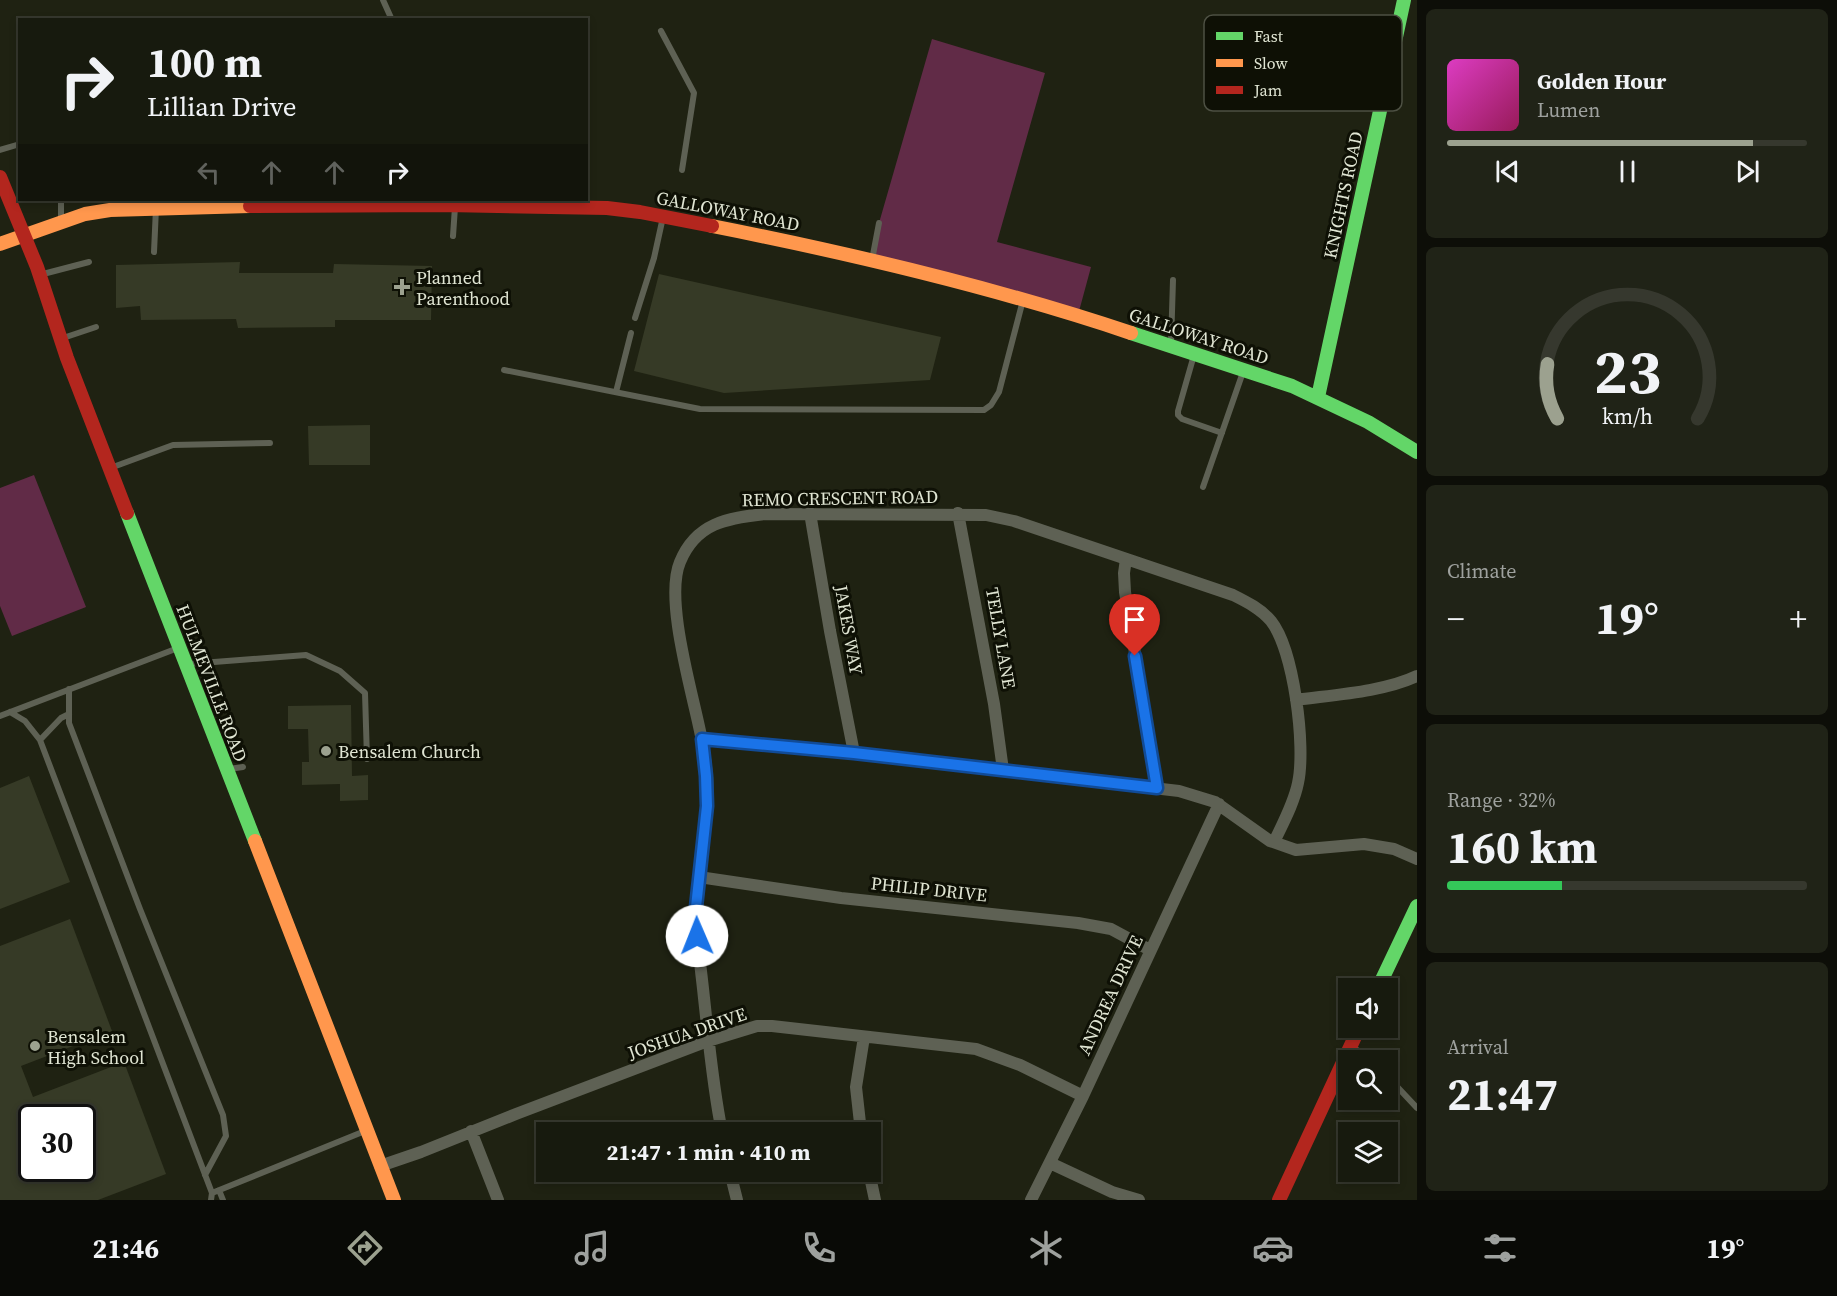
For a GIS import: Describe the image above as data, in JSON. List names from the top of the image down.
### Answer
{
  "streets": {
    "main road": ["KNIGHTS ROAD", "GALLOWAY ROAD", "HULMEVILLE ROAD"],
    "street": [
      "REMO CRESCENT ROAD",
      "JAKES WAY",
      "TELLY LANE",
      "PHILIP DRIVE",
      "ANDREA DRIVE",
      "JOSHUA DRIVE"
    ]
  },
  "crossings": [
    ["KNIGHTS ROAD", "GALLOWAY ROAD"],
    ["GALLOWAY ROAD", "HULMEVILLE ROAD"],
    ["REMO CRESCENT ROAD", "JAKES WAY"],
    ["REMO CRESCENT ROAD", "TELLY LANE"],
    ["REMO CRESCENT ROAD", "PHILIP DRIVE"],
    ["REMO CRESCENT ROAD", "JOSHUA DRIVE"],
    ["HULMEVILLE ROAD", "JOSHUA DRIVE"],
    ["PHILIP DRIVE", "ANDREA DRIVE"],
    ["ANDREA DRIVE", "JOSHUA DRIVE"]
  ],
  "places": {
    "health": ["Planned Parenthood"],
    "other": ["Bensalem Church", "Bensalem High School"]
  },
  "legend": ["Fast", "Slow", "Jam"],
  "page": {
    "turn": ["100 m", "Lillian Drive"],
    "song": ["Golden Hour", "Lumen"],
    "tile": [
      "Climate",
      ["Range · 32%", "160 km"],
      ["Arrival", "21:47"]
    ],
    "heat": ["−", "19°", "+"],
    "limit": "30",
    "trip": "21:47 · 1 min · 410 m",
    "tabs": ["21:46", "19°"],
    "gauge": ["23", "km/h"]
  }
}
